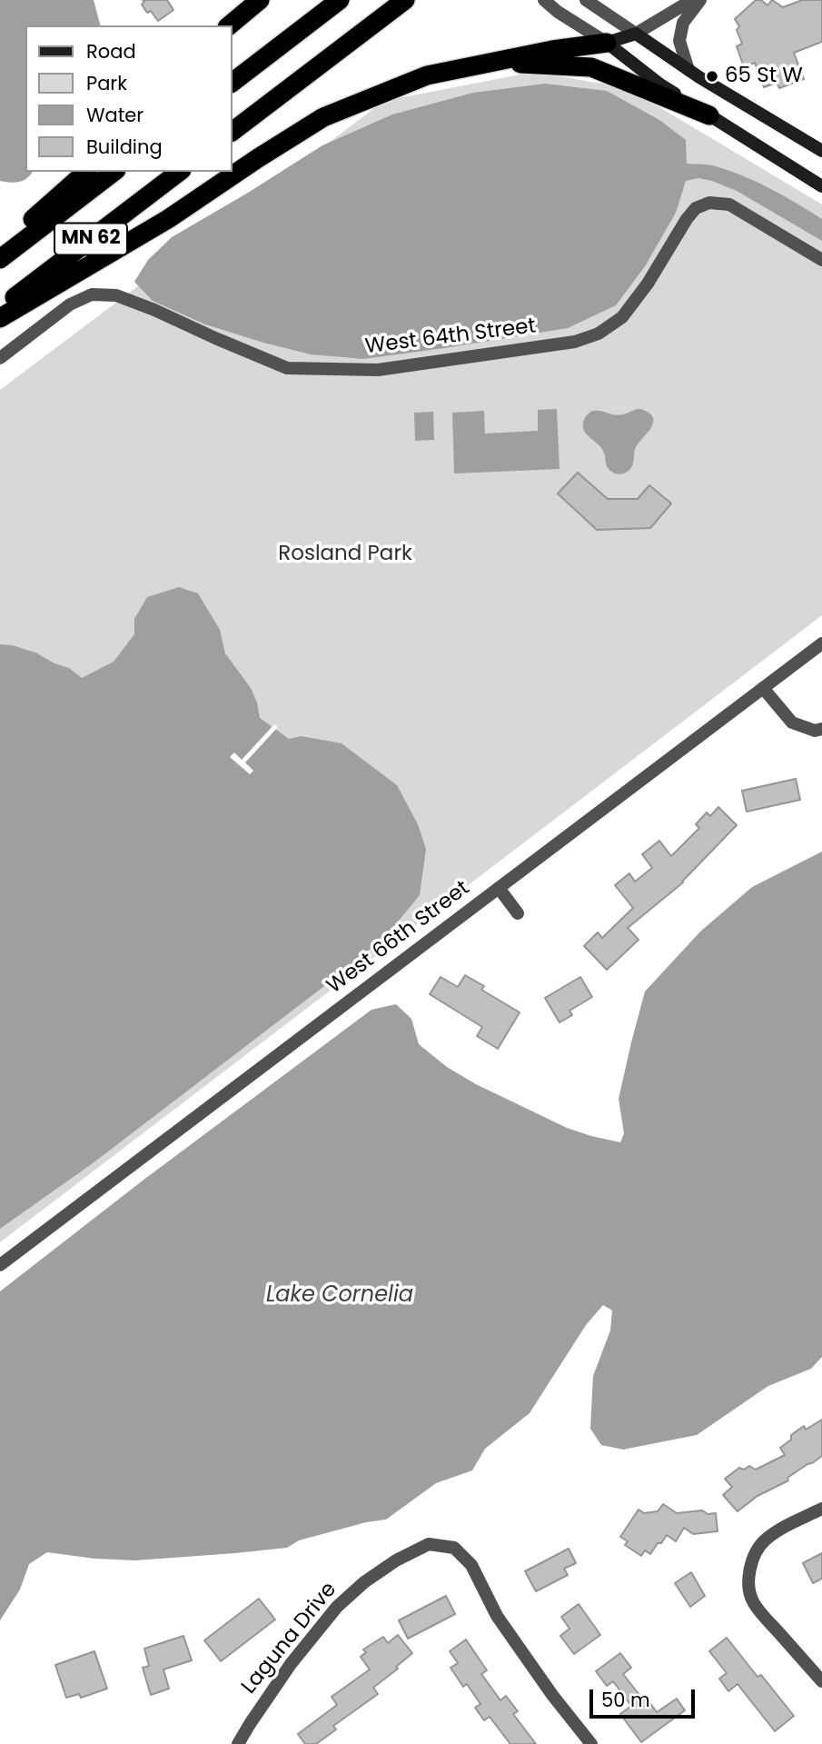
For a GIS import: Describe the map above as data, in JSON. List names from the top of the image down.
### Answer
{
  "streets": {
    "highway": ["MN 62"],
    "street": ["West 64th Street", "West 66th Street", "Laguna Drive"]
  },
  "water": ["Lake Cornelia"],
  "parks": ["Rosland Park"],
  "places": ["65 St W"],
  "legend": [
    "Road",
    "Park",
    "Water",
    "Building"
  ],
  "scale_bar": "50 m"
}
